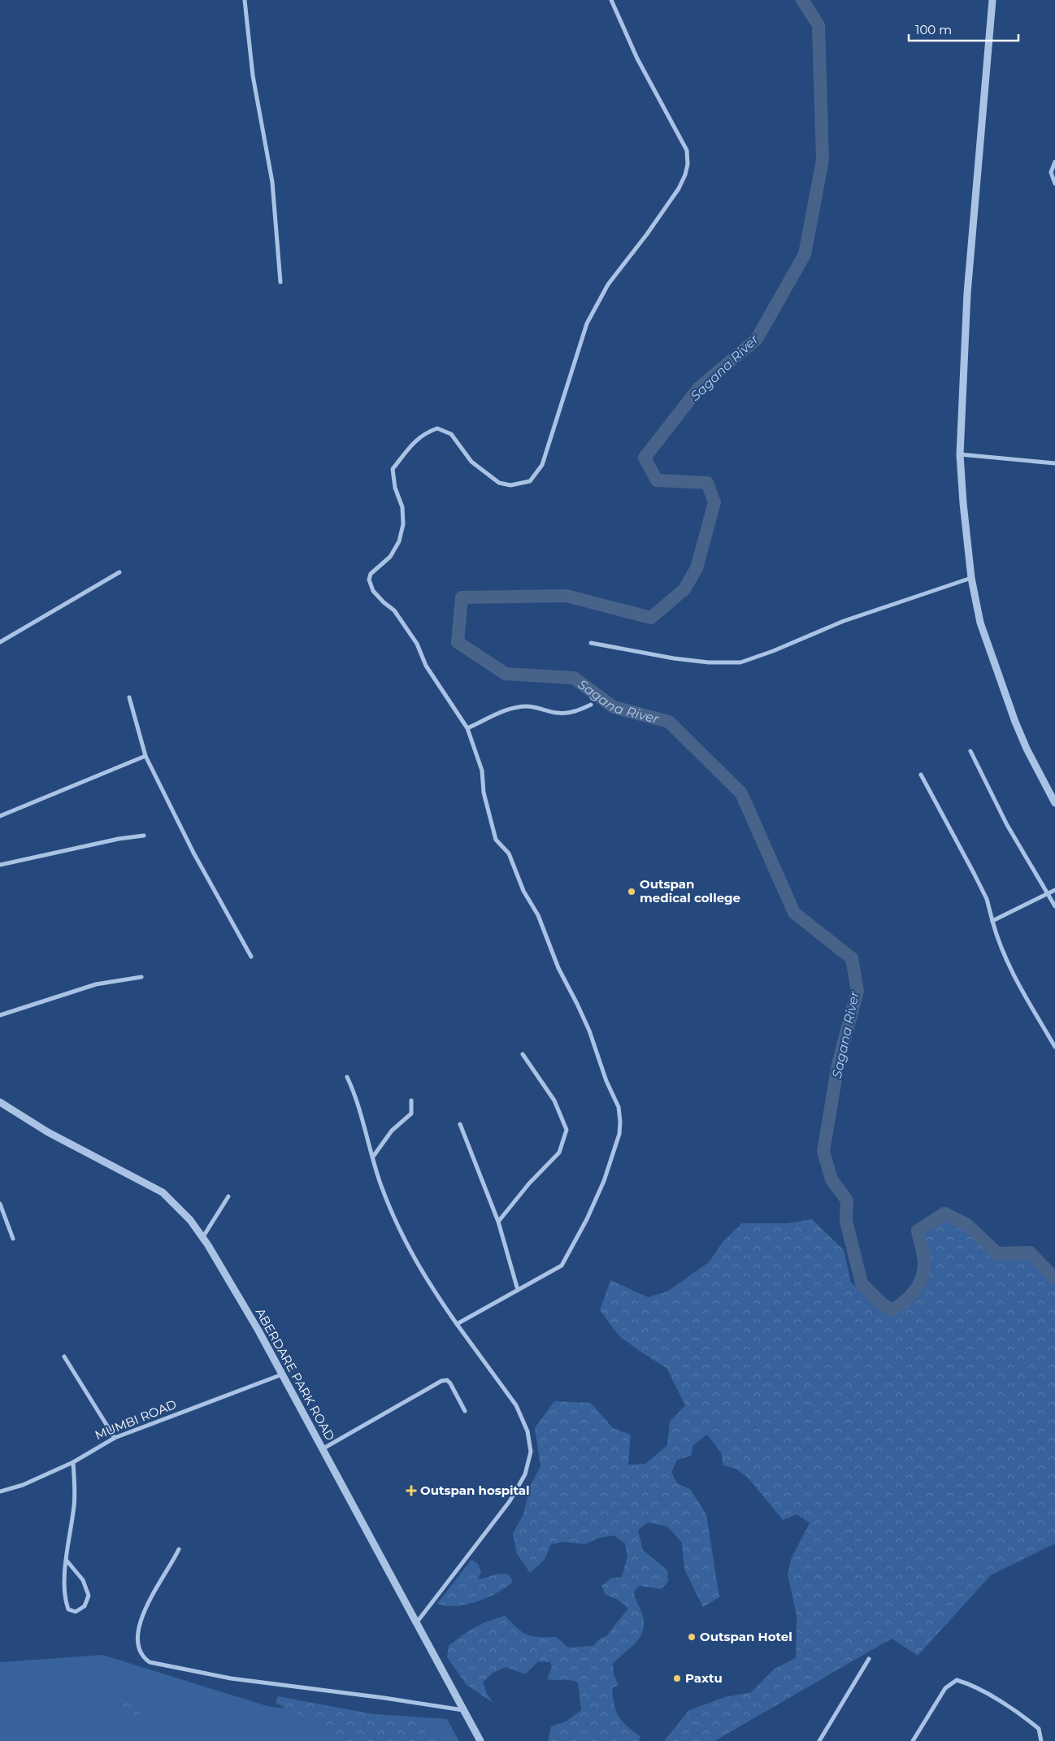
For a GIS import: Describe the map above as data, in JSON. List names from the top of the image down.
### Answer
{
  "streets": {
    "street": ["ABERDARE PARK ROAD", "MUMBI ROAD"]
  },
  "crossings": [
    ["ABERDARE PARK ROAD", "MUMBI ROAD"]
  ],
  "water": ["Sagana River"],
  "places": {
    "other": ["Outspan medical college", "Outspan Hotel", "Paxtu"],
    "health": ["Outspan hospital"]
  },
  "scale_bar": "100 m"
}
